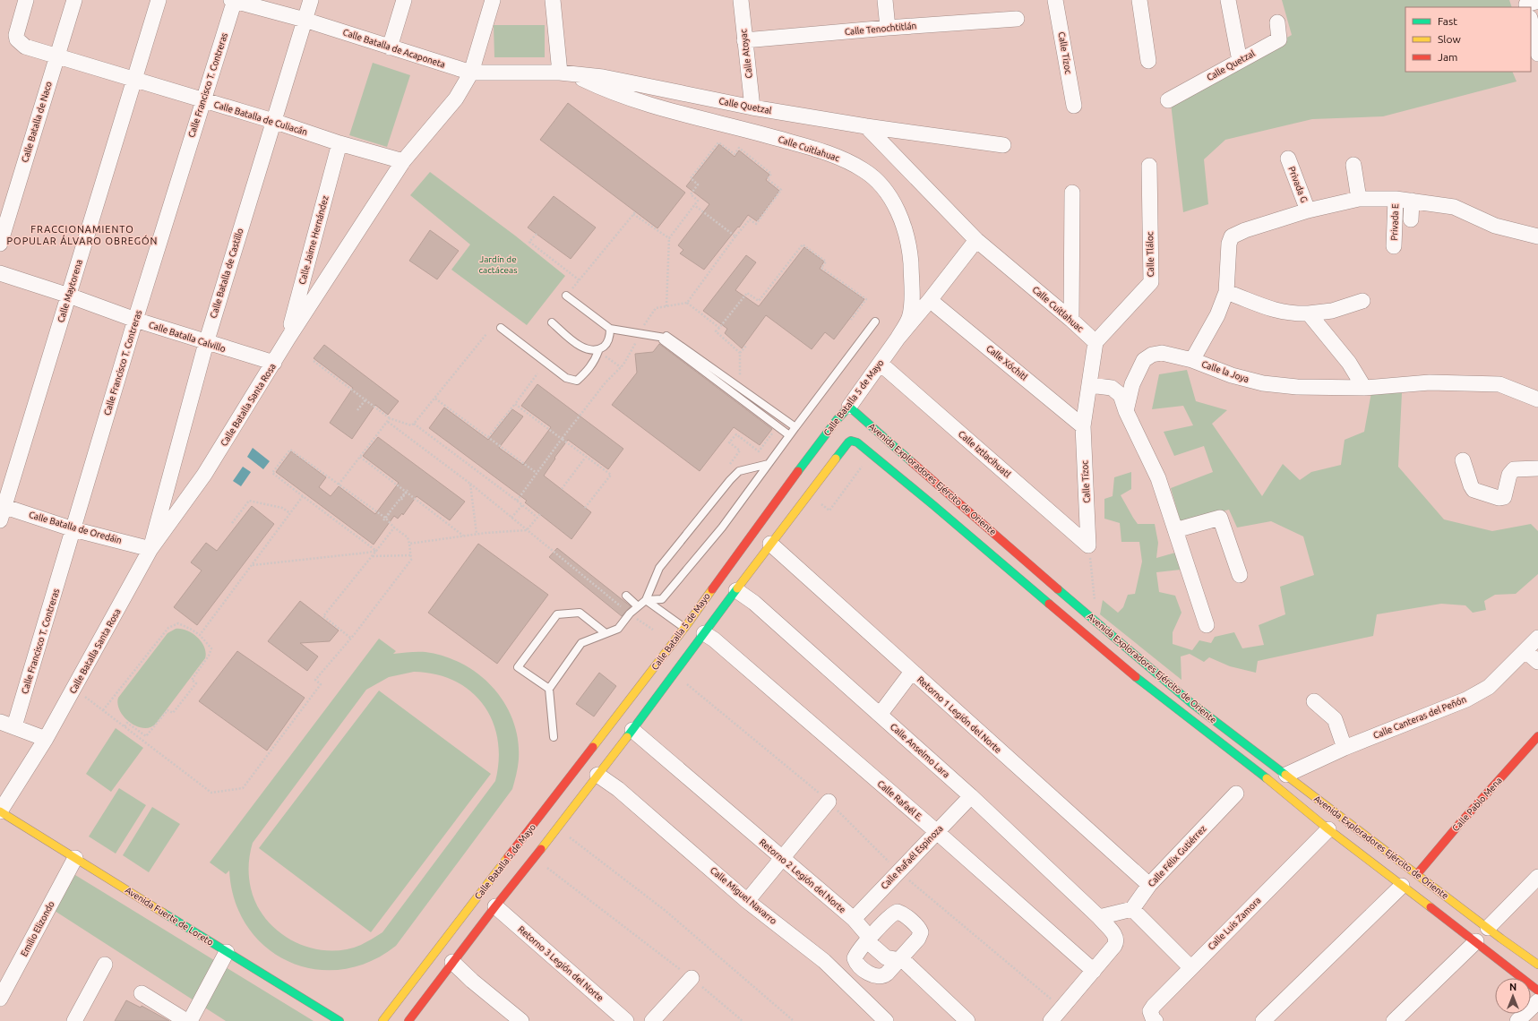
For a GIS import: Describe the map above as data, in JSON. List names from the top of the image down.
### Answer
{
  "streets": {
    "street": [
      "Calle Tenochtitlán",
      "Calle Batalla de Acaponeta",
      "Calle Tízoc",
      "Calle Atoyac",
      "Calle Quetzal",
      "Calle Francisco T. Contreras",
      "Calle Batalla de Culiacán",
      "Calle Batalla de Naco",
      "Calle Cuitlahuac",
      "Privada G",
      "Privada E",
      "Calle Jaime Hernández",
      "Calle Tláloc",
      "Calle Batalla de Castillo",
      "Calle Maytorena",
      "Calle Batalla Calvillo",
      "Calle Xóchitl",
      "Calle la Joya",
      "Calle Batalla 5 de Mayo",
      "Calle Batalla Santa Rosa",
      "Calle Iztlacihuatl",
      "Avenida Exploradores Ejército de Oriente",
      "Calle Batalla de Oredáin",
      "Retorno 1 Legión del Norte",
      "Calle Canteras del Peñón",
      "Calle Anselmo Lara",
      "Calle Rafaél E.",
      "Calle Pablo Mena",
      "Calle Félix Gutiérrez",
      "Calle Rafaél Espinoza",
      "Retorno 2 Legión del Norte",
      "Calle Miguel Navarro",
      "Avenida Fuerte de Loreto",
      "Calle Luis Zamora",
      "Emilio Elizondo",
      "Retorno 3 Legión del Norte"
    ]
  },
  "crossings": [
    ["Calle Tenochtitlán", "Calle Atoyac"],
    ["Calle Batalla de Acaponeta", "Calle Quetzal"],
    ["Calle Batalla de Acaponeta", "Calle Francisco T. Contreras"],
    ["Calle Batalla de Acaponeta", "Calle Cuitlahuac"],
    ["Calle Batalla de Acaponeta", "Calle Batalla de Castillo"],
    ["Calle Batalla de Acaponeta", "Calle Batalla Santa Rosa"],
    ["Calle Tízoc", "Calle Cuitlahuac"],
    ["Calle Tízoc", "Calle Tláloc"],
    ["Calle Tízoc", "Calle Xóchitl"],
    ["Calle Tízoc", "Calle Iztlacihuatl"],
    ["Calle Atoyac", "Calle Quetzal"],
    ["Calle Quetzal", "Calle Cuitlahuac"],
    ["Calle Francisco T. Contreras", "Calle Batalla de Culiacán"],
    ["Calle Francisco T. Contreras", "Calle Batalla Calvillo"],
    ["Calle Francisco T. Contreras", "Calle Batalla de Oredáin"],
    ["Calle Batalla de Culiacán", "Calle Batalla de Naco"],
    ["Calle Batalla de Culiacán", "Calle Jaime Hernández"],
    ["Calle Batalla de Culiacán", "Calle Batalla de Castillo"],
    ["Calle Batalla de Culiacán", "Calle Maytorena"],
    ["Calle Batalla de Culiacán", "Calle Batalla Santa Rosa"],
    ["Calle Cuitlahuac", "Calle Tláloc"],
    ["Calle Cuitlahuac", "Calle Batalla 5 de Mayo"],
    ["Calle Jaime Hernández", "Calle Batalla Santa Rosa"],
    ["Calle Batalla de Castillo", "Calle Batalla Calvillo"],
    ["Calle Batalla de Castillo", "Calle Batalla Santa Rosa"],
    ["Calle Batalla de Castillo", "Calle Batalla de Oredáin"],
    ["Calle Maytorena", "Calle Batalla Calvillo"],
    ["Calle Maytorena", "Calle Batalla de Oredáin"],
    ["Calle Batalla Calvillo", "Calle Batalla Santa Rosa"],
    ["Calle Xóchitl", "Calle Batalla 5 de Mayo"],
    ["Calle Batalla 5 de Mayo", "Calle Iztlacihuatl"],
    ["Calle Batalla 5 de Mayo", "Avenida Exploradores Ejército de Oriente"],
    ["Calle Batalla 5 de Mayo", "Retorno 1 Legión del Norte"],
    ["Calle Batalla 5 de Mayo", "Calle Anselmo Lara"],
    ["Calle Batalla 5 de Mayo", "Calle Rafaél E."],
    ["Calle Batalla 5 de Mayo", "Retorno 2 Legión del Norte"],
    ["Calle Batalla 5 de Mayo", "Calle Miguel Navarro"],
    ["Calle Batalla 5 de Mayo", "Retorno 3 Legión del Norte"],
    ["Calle Batalla Santa Rosa", "Calle Batalla de Oredáin"],
    ["Calle Batalla Santa Rosa", "Avenida Fuerte de Loreto"],
    ["Avenida Exploradores Ejército de Oriente", "Calle Canteras del Peñón"],
    ["Avenida Exploradores Ejército de Oriente", "Calle Pablo Mena"],
    ["Avenida Exploradores Ejército de Oriente", "Calle Luis Zamora"],
    ["Retorno 1 Legión del Norte", "Calle Félix Gutiérrez"],
    ["Calle Anselmo Lara", "Calle Rafaél Espinoza"],
    ["Calle Rafaél E.", "Calle Rafaél Espinoza"],
    ["Calle Rafaél Espinoza", "Retorno 2 Legión del Norte"],
    ["Avenida Fuerte de Loreto", "Emilio Elizondo"]
  ],
  "districts": ["FRACCIONAMIENTO POPULAR ÁLVARO OBREGÓN"],
  "parks": ["Jardín de cactáceas"],
  "legend": ["Fast", "Slow", "Jam"],
  "north": "top"
}
